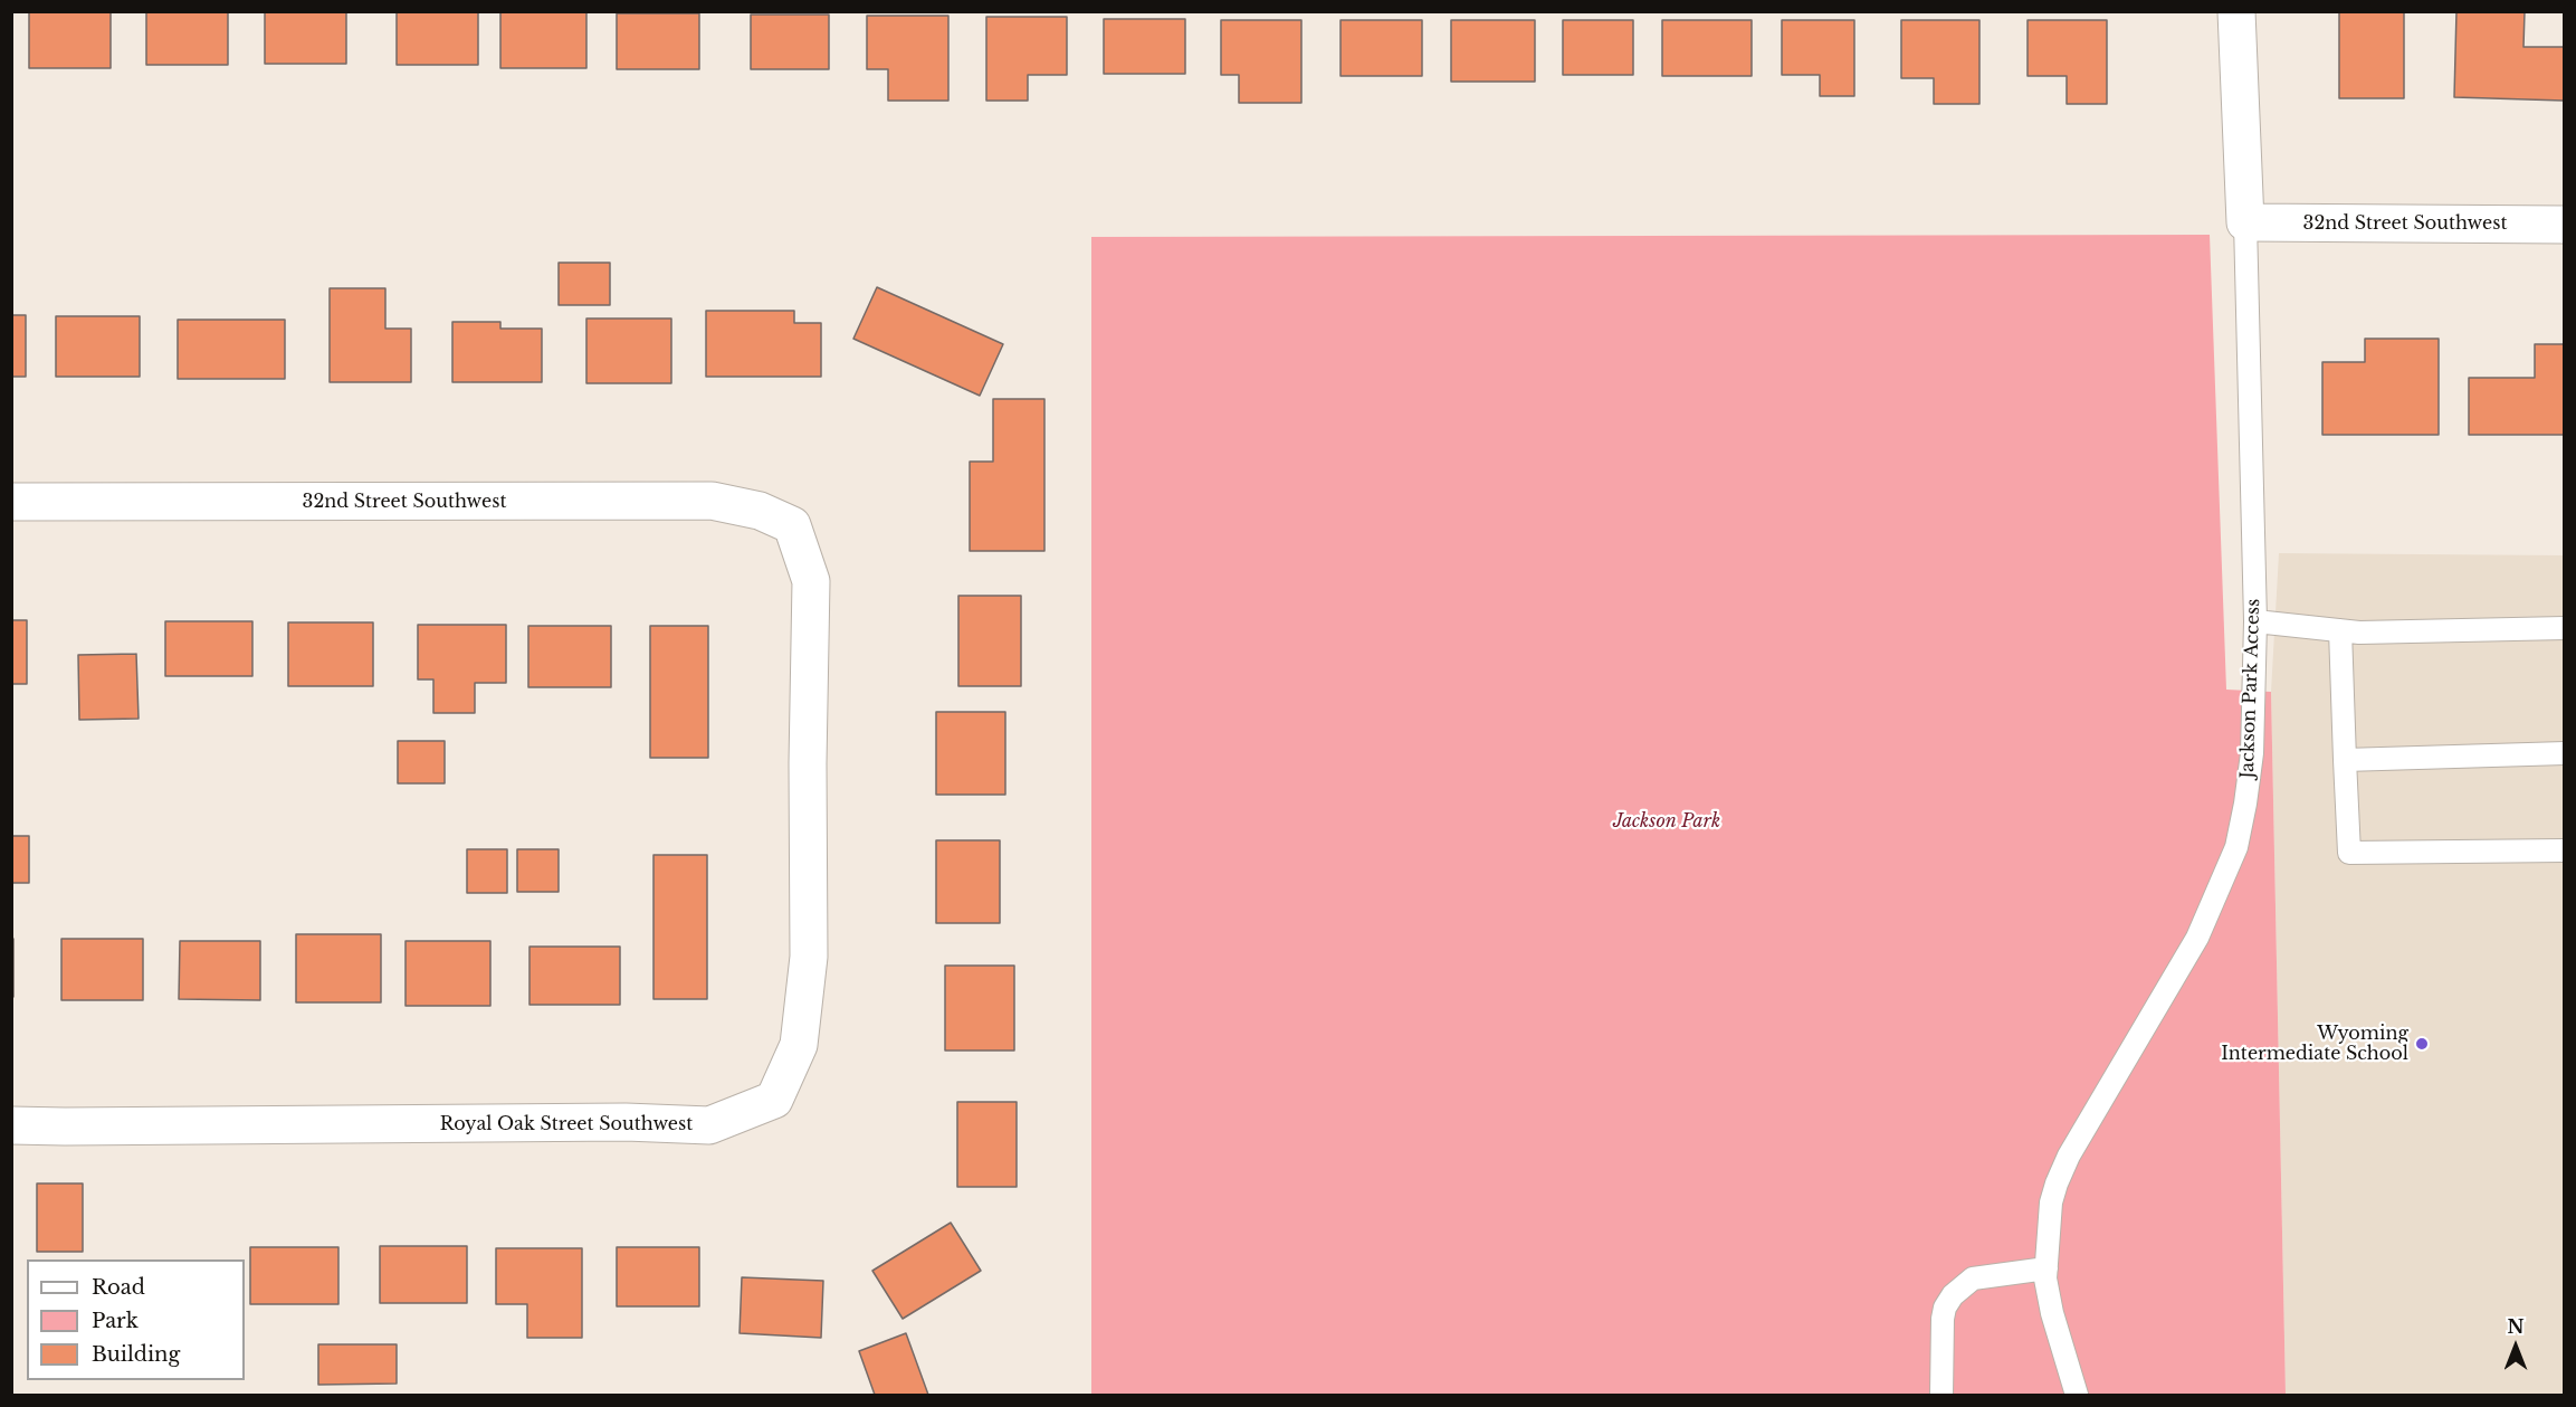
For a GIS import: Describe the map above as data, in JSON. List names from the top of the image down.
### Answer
{
  "streets": {
    "street": ["32nd Street Southwest", "Royal Oak Street Southwest"],
    "lane": ["Jackson Park Access"]
  },
  "crossings": [
    ["32nd Street Southwest", "Jackson Park Access"],
    ["32nd Street Southwest", "Royal Oak Street Southwest"]
  ],
  "parks": ["Jackson Park"],
  "places": ["Wyoming Intermediate School"],
  "legend": ["Road", "Park", "Building"],
  "north": "top"
}
